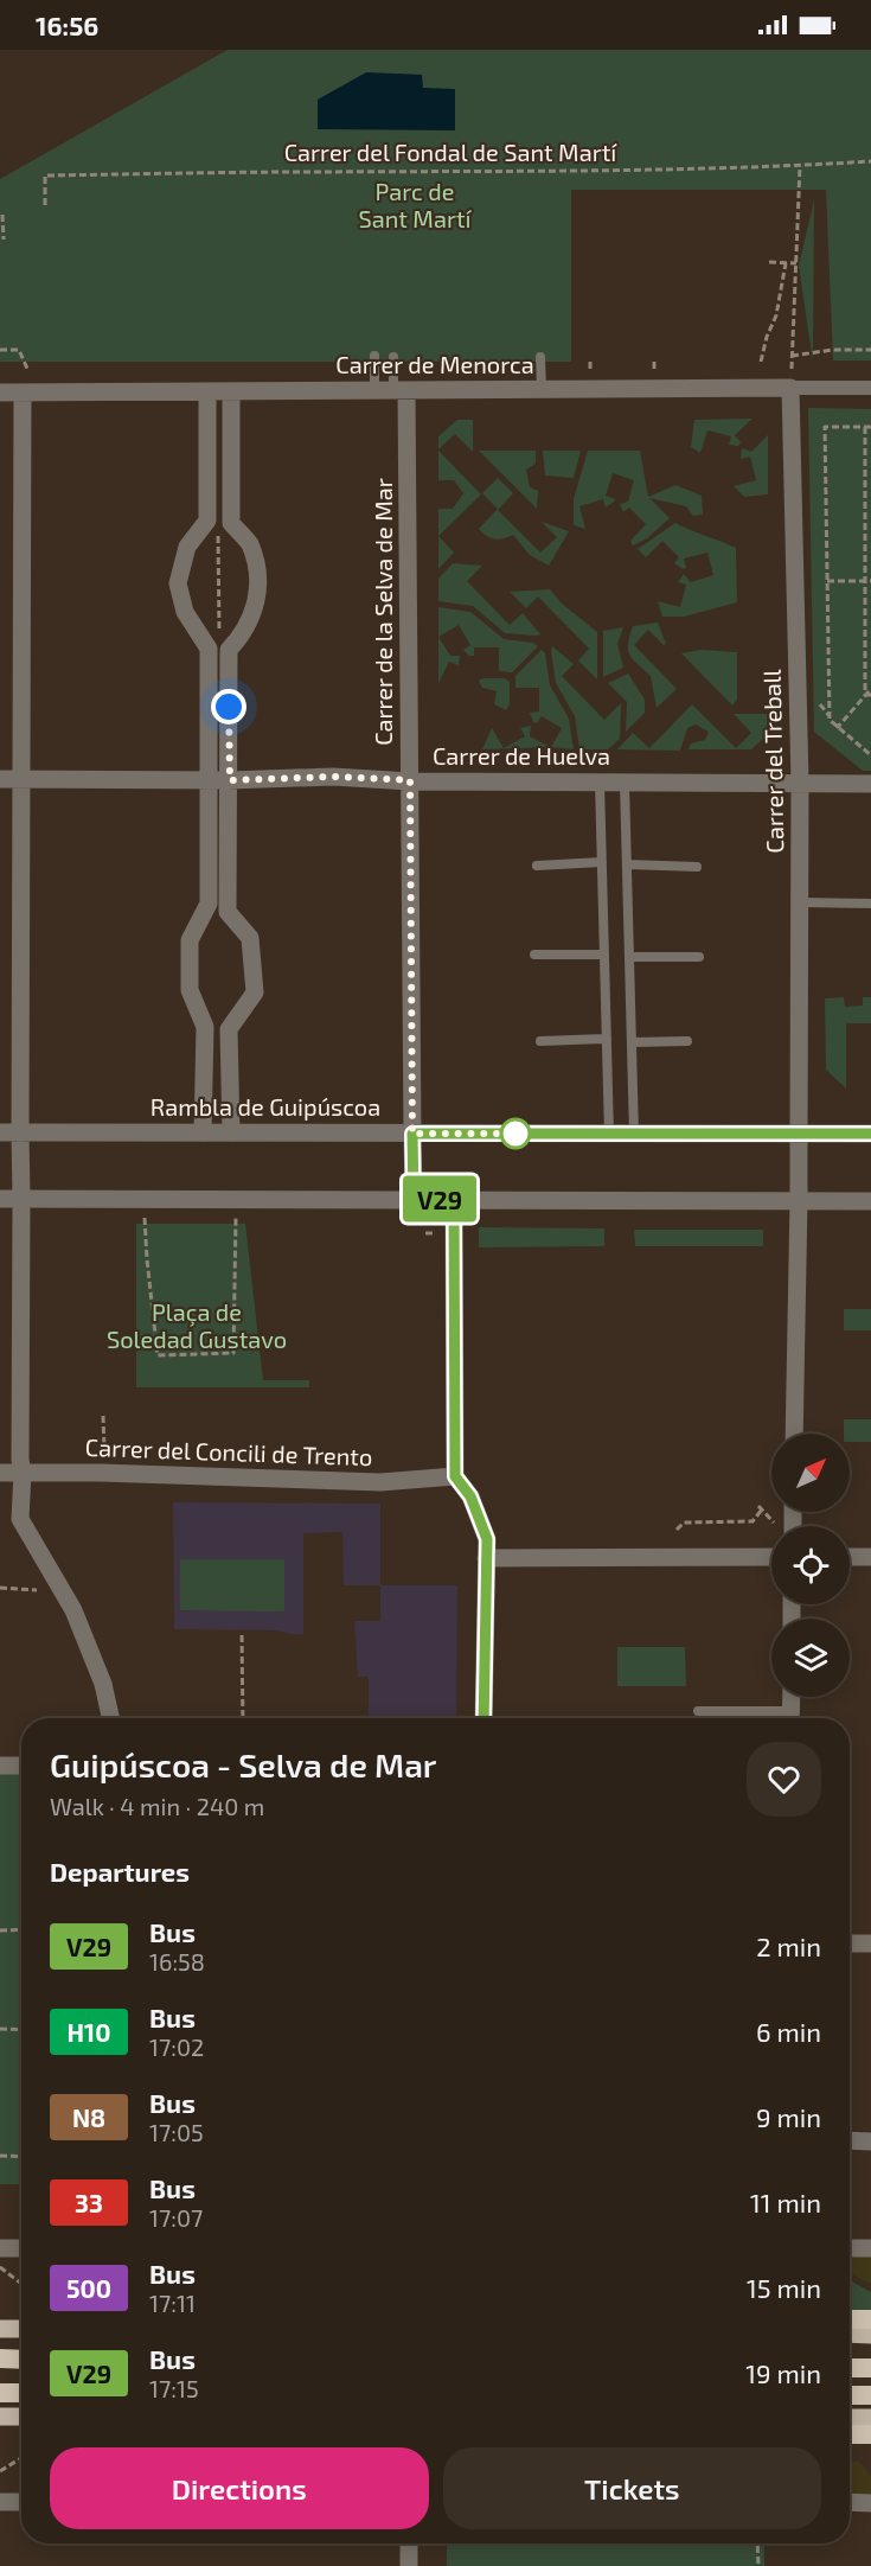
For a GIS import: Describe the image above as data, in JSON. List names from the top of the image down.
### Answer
{
  "streets": {
    "street": [
      "Carrer de Menorca",
      "Carrer de la Selva de Mar",
      "Carrer de Huelva",
      "Carrer del Treball",
      "Rambla de Guipúscoa",
      "Carrer del Concili de Trento"
    ],
    "path": ["Carrer del Fondal de Sant Martí"]
  },
  "crossings": [
    ["Carrer de Menorca", "Carrer de la Selva de Mar"],
    ["Carrer de Menorca", "Carrer del Treball"],
    ["Carrer de la Selva de Mar", "Carrer de Huelva"],
    ["Carrer de la Selva de Mar", "Rambla de Guipúscoa"],
    ["Carrer de Huelva", "Carrer del Treball"],
    ["Carrer del Treball", "Rambla de Guipúscoa"]
  ],
  "parks": ["Parc de Sant Martí", "Plaça de Soledad Gustavo"],
  "lines": ["bus line V29"],
  "north": "top right",
  "page": {
    "status": "16:56",
    "on_map": "V29",
    "heading": [
      ["Guipúscoa - Selva de Mar", "Walk · 4 min · 240 m"],
      "Departures"
    ],
    "list": [
      {
        "mark": "V29",
        "name": "Bus",
        "note": "16:58",
        "value": "2 min"
      },
      {
        "mark": "H10",
        "name": "Bus",
        "note": "17:02",
        "value": "6 min"
      },
      {
        "mark": "N8",
        "name": "Bus",
        "note": "17:05",
        "value": "9 min"
      },
      {
        "mark": "33",
        "name": "Bus",
        "note": "17:07",
        "value": "11 min"
      },
      {
        "mark": "500",
        "name": "Bus",
        "note": "17:11",
        "value": "15 min"
      },
      {
        "mark": "V29",
        "name": "Bus",
        "note": "17:15",
        "value": "19 min"
      }
    ],
    "buttons": ["Directions", "Tickets"]
  }
}
